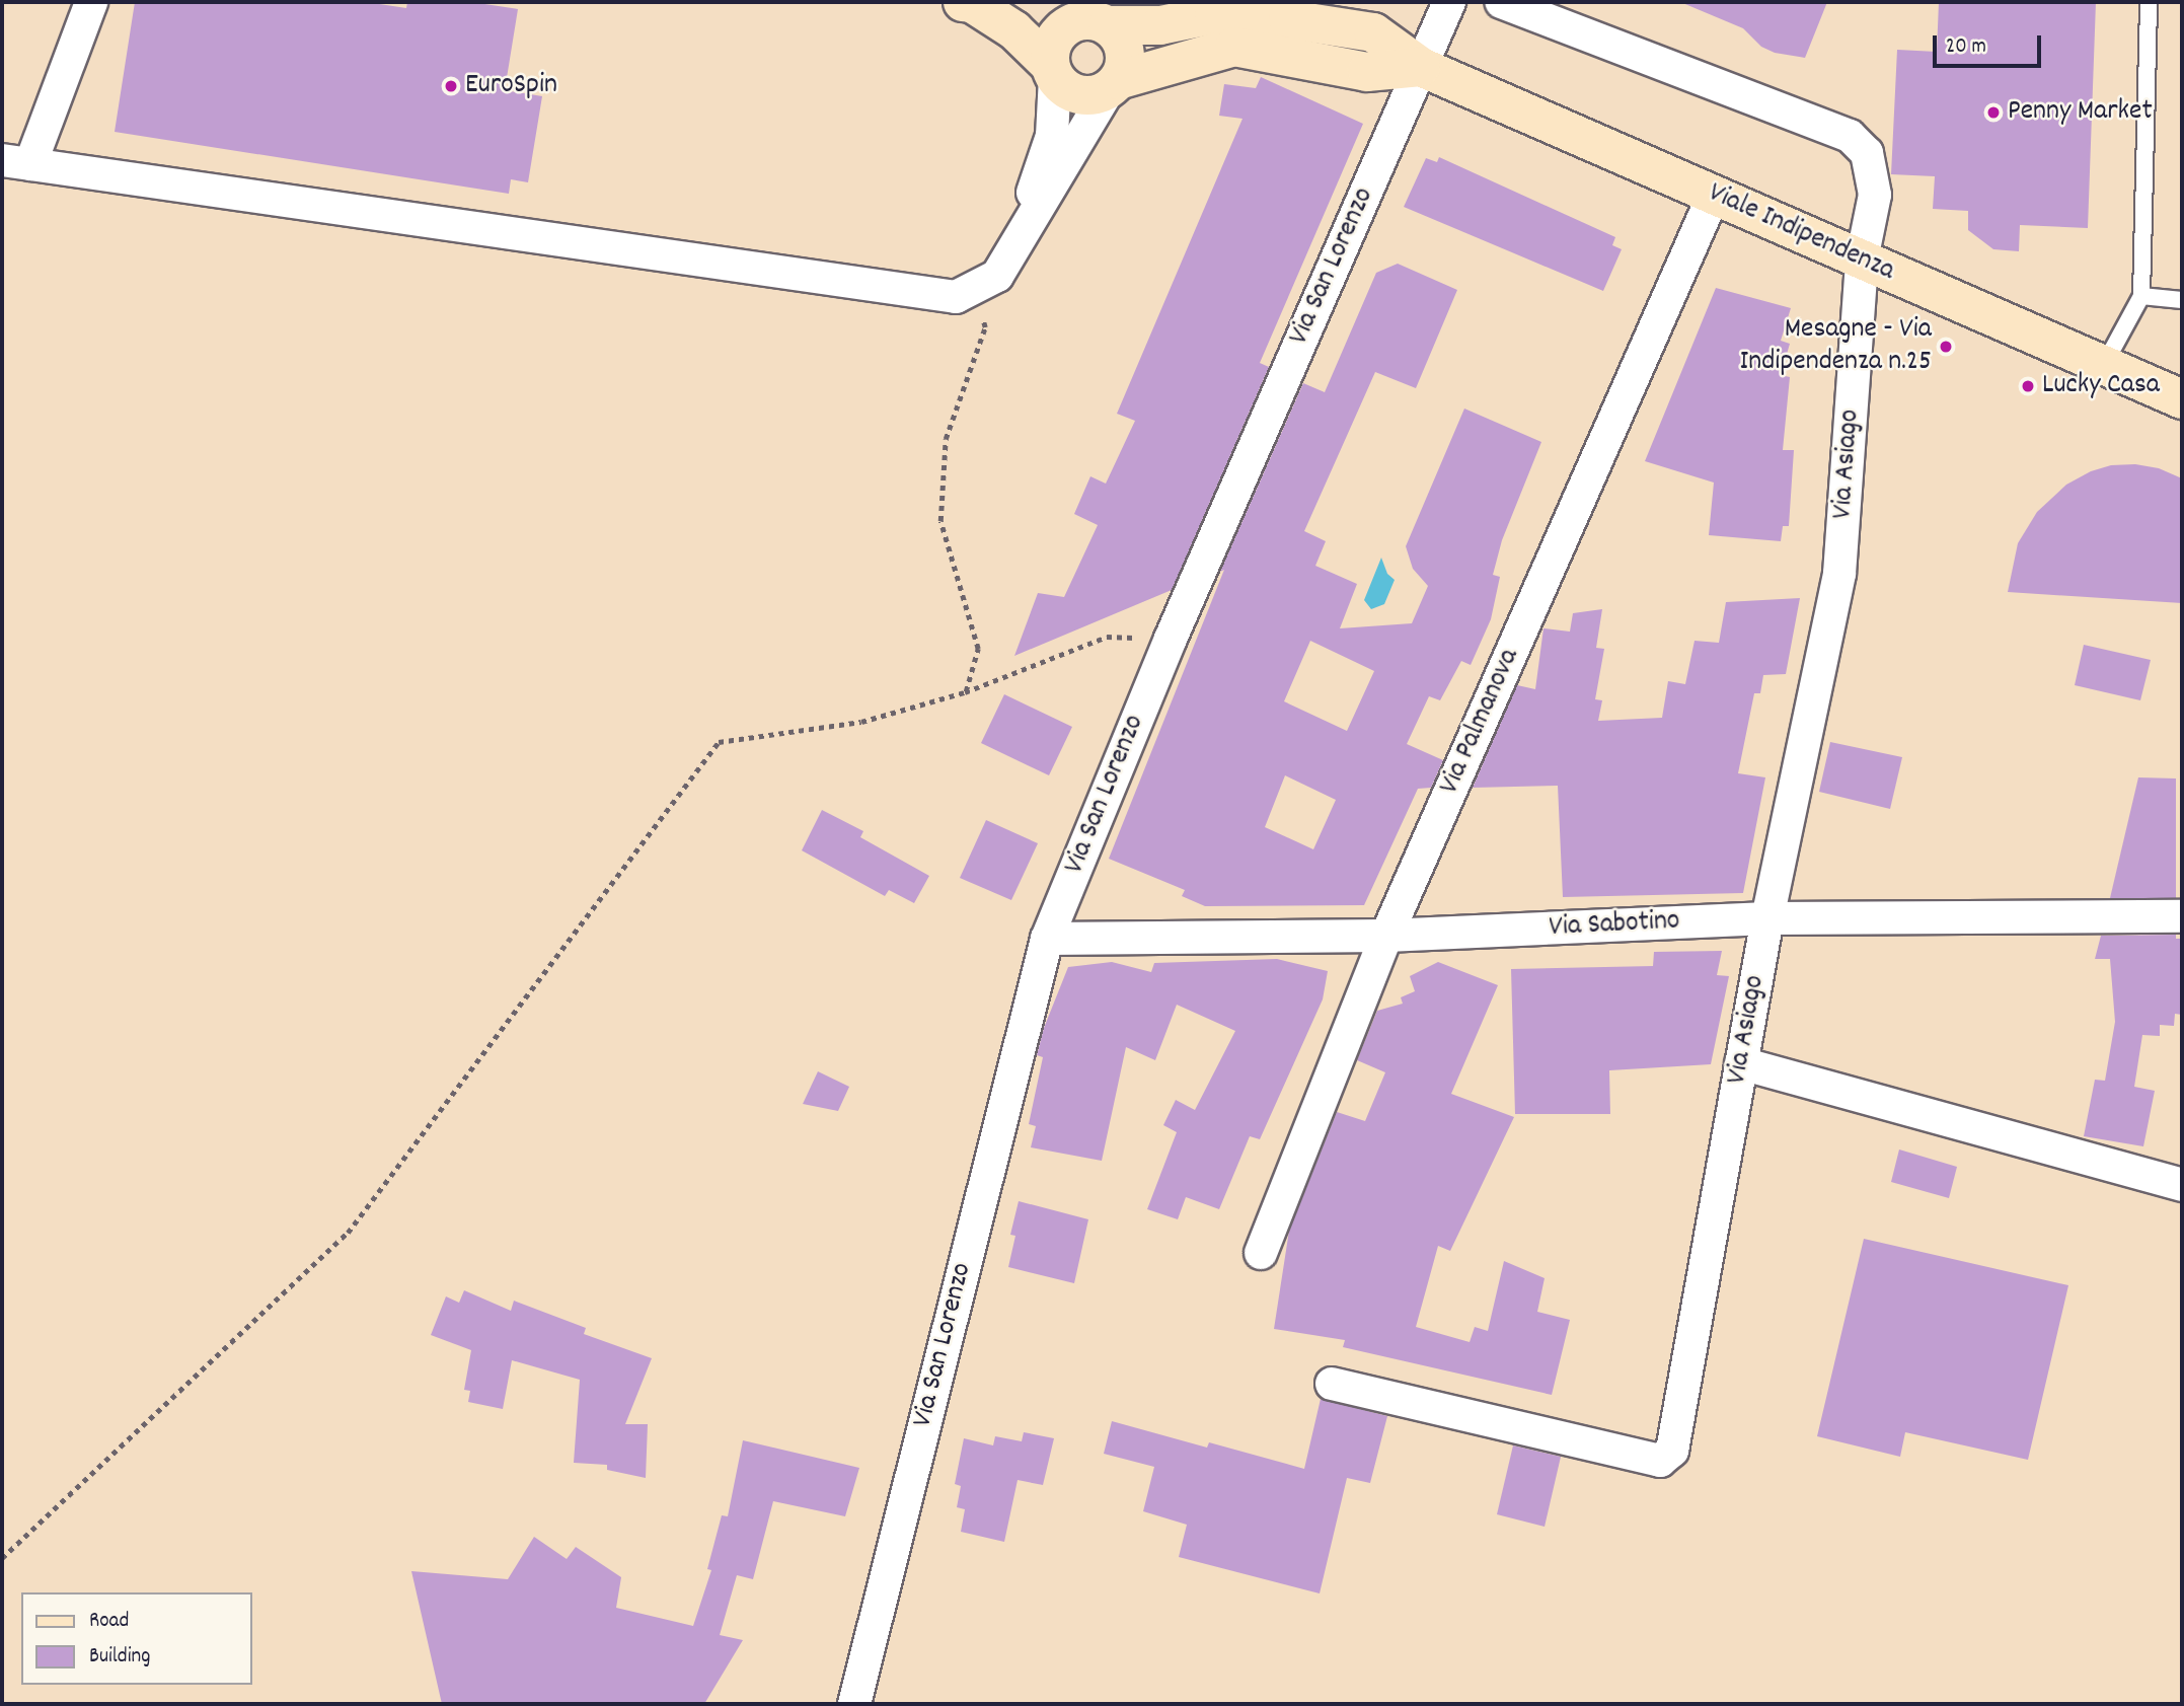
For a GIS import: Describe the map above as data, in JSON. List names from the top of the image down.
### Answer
{
  "streets": {
    "main road": ["Viale Indipendenza"],
    "street": [
      "Via San Lorenzo",
      "Via Asiago",
      "Via Palmanova",
      "Via Sabotino"
    ]
  },
  "crossings": [
    ["Viale Indipendenza", "Via San Lorenzo"],
    ["Viale Indipendenza", "Via Asiago"],
    ["Viale Indipendenza", "Via Palmanova"],
    ["Via San Lorenzo", "Via Sabotino"],
    ["Via Asiago", "Via Sabotino"],
    ["Via Palmanova", "Via Sabotino"]
  ],
  "places": [
    "EuroSpin",
    "Penny Market",
    "Mesagne - Via Indipendenza n.25",
    "Lucky Casa"
  ],
  "legend": ["Road", "Building"],
  "scale_bar": "20 m"
}
